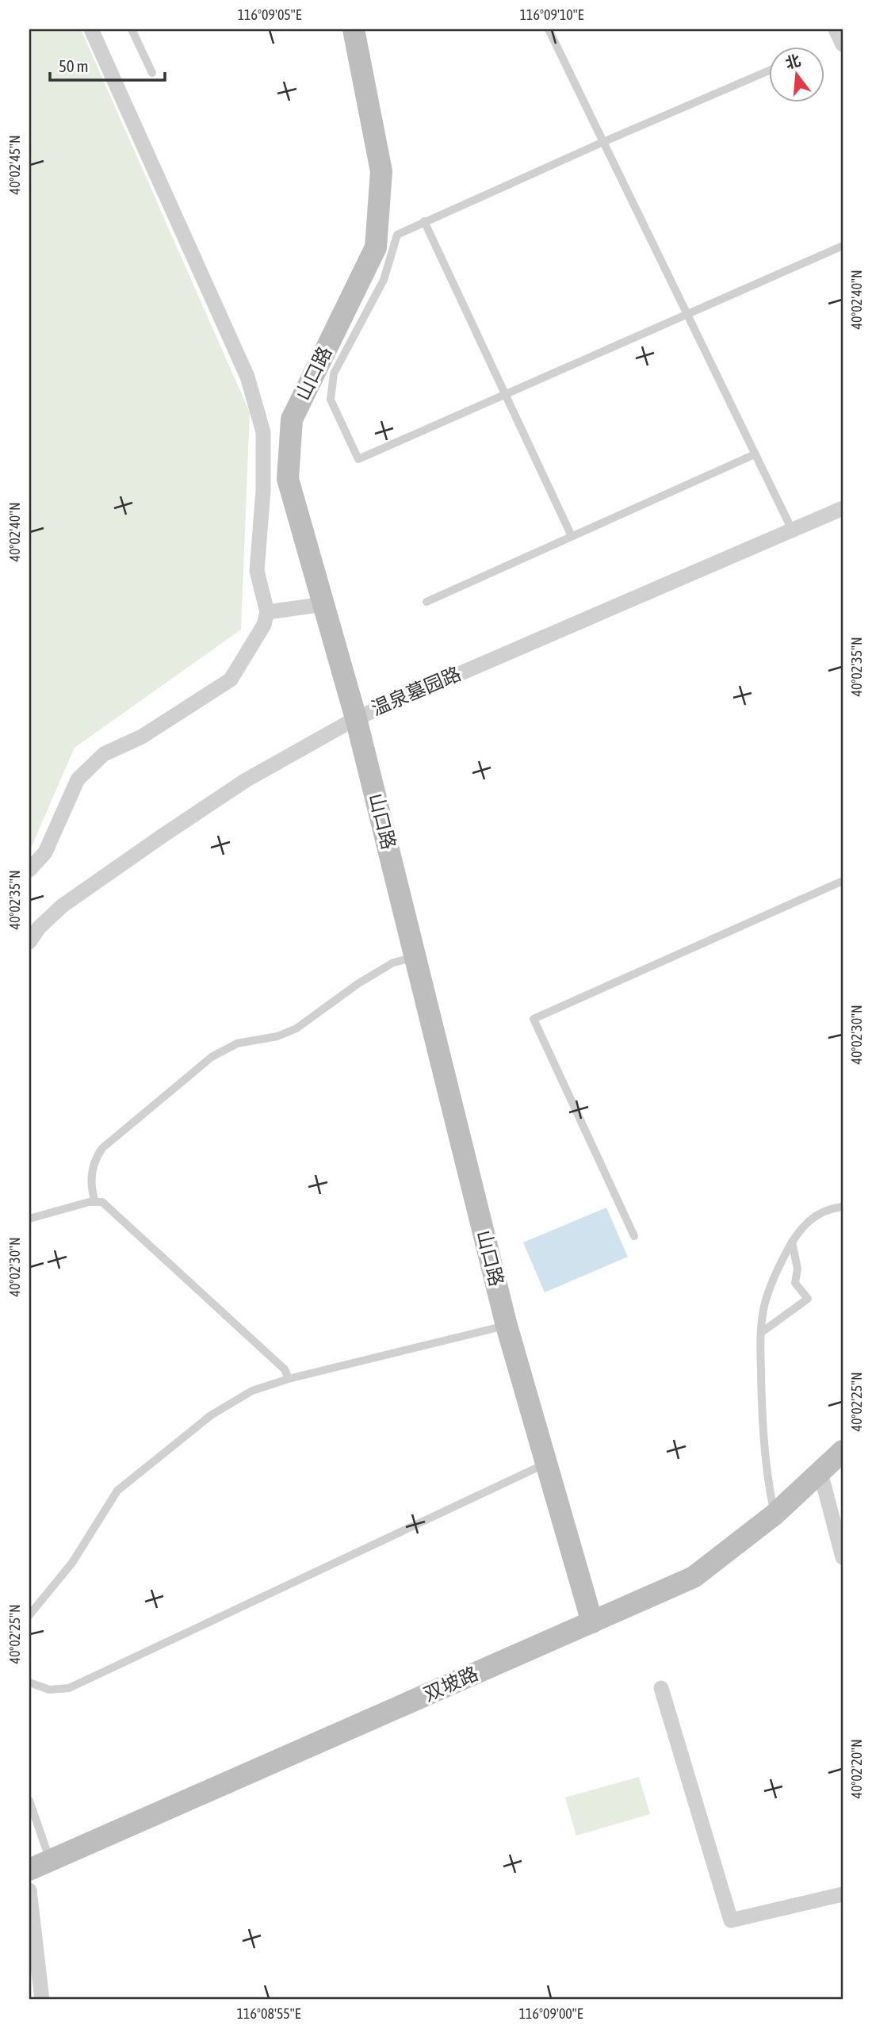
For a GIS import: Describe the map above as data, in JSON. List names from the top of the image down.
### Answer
{
  "streets": {
    "street": ["山口路", "温泉墓园路", "双坡路"]
  },
  "crossings": [
    ["山口路", "温泉墓园路"],
    ["山口路", "双坡路"]
  ],
  "scale_bar": "50 m",
  "north": "top",
  "coordinates": [
    "116°09'05\"E",
    "116°09'10\"E",
    "40°02'45\"N",
    "40°02'40\"N",
    "40°02'35\"N",
    "40°02'30\"N",
    "40°02'25\"N",
    "40°02'20\"N",
    "116°08'55\"E",
    "116°09'00\"E"
  ]
}
